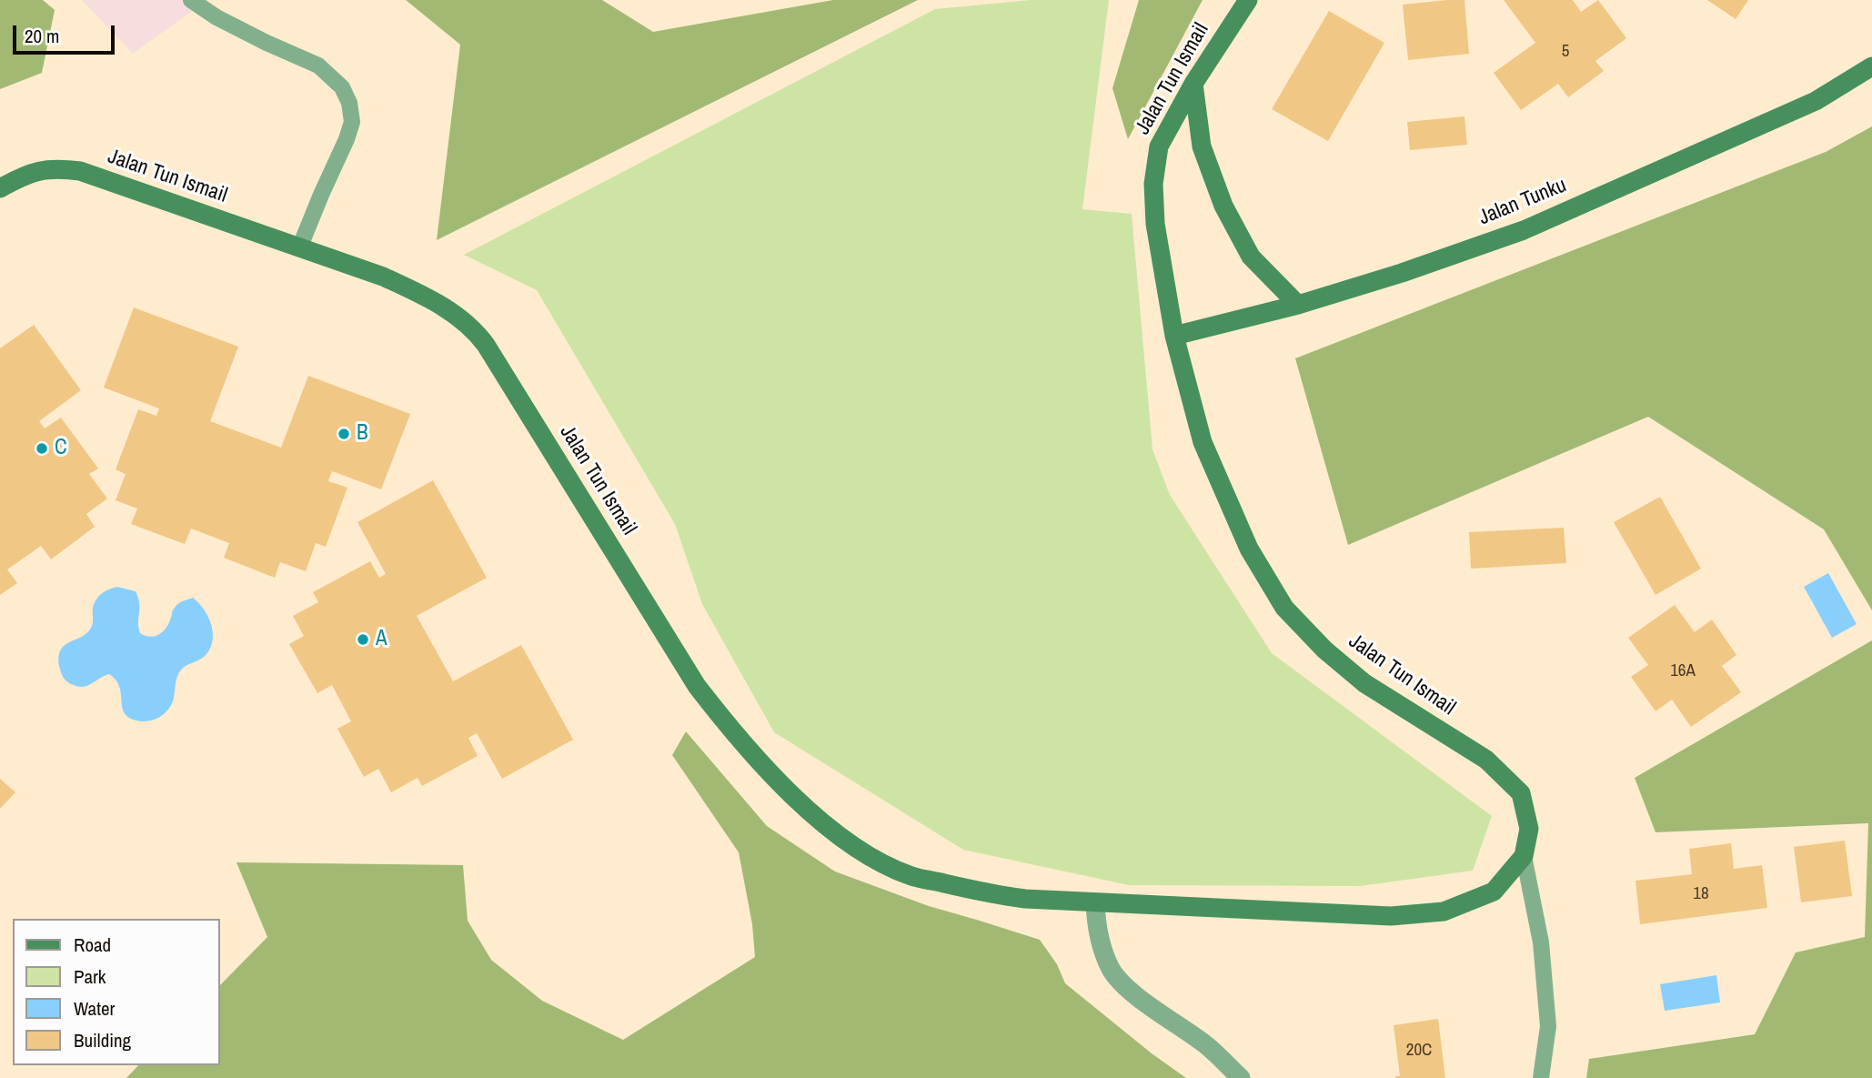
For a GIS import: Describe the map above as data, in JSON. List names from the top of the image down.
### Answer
{
  "streets": {
    "street": ["Jalan Tun Ismail", "Jalan Tunku"]
  },
  "crossings": [
    ["Jalan Tun Ismail", "Jalan Tunku"]
  ],
  "places": ["B", "C", "A"],
  "house_numbers": [
    "5",
    "16A",
    "18",
    "20C"
  ],
  "legend": [
    "Road",
    "Park",
    "Water",
    "Building"
  ],
  "scale_bar": "20 m"
}
